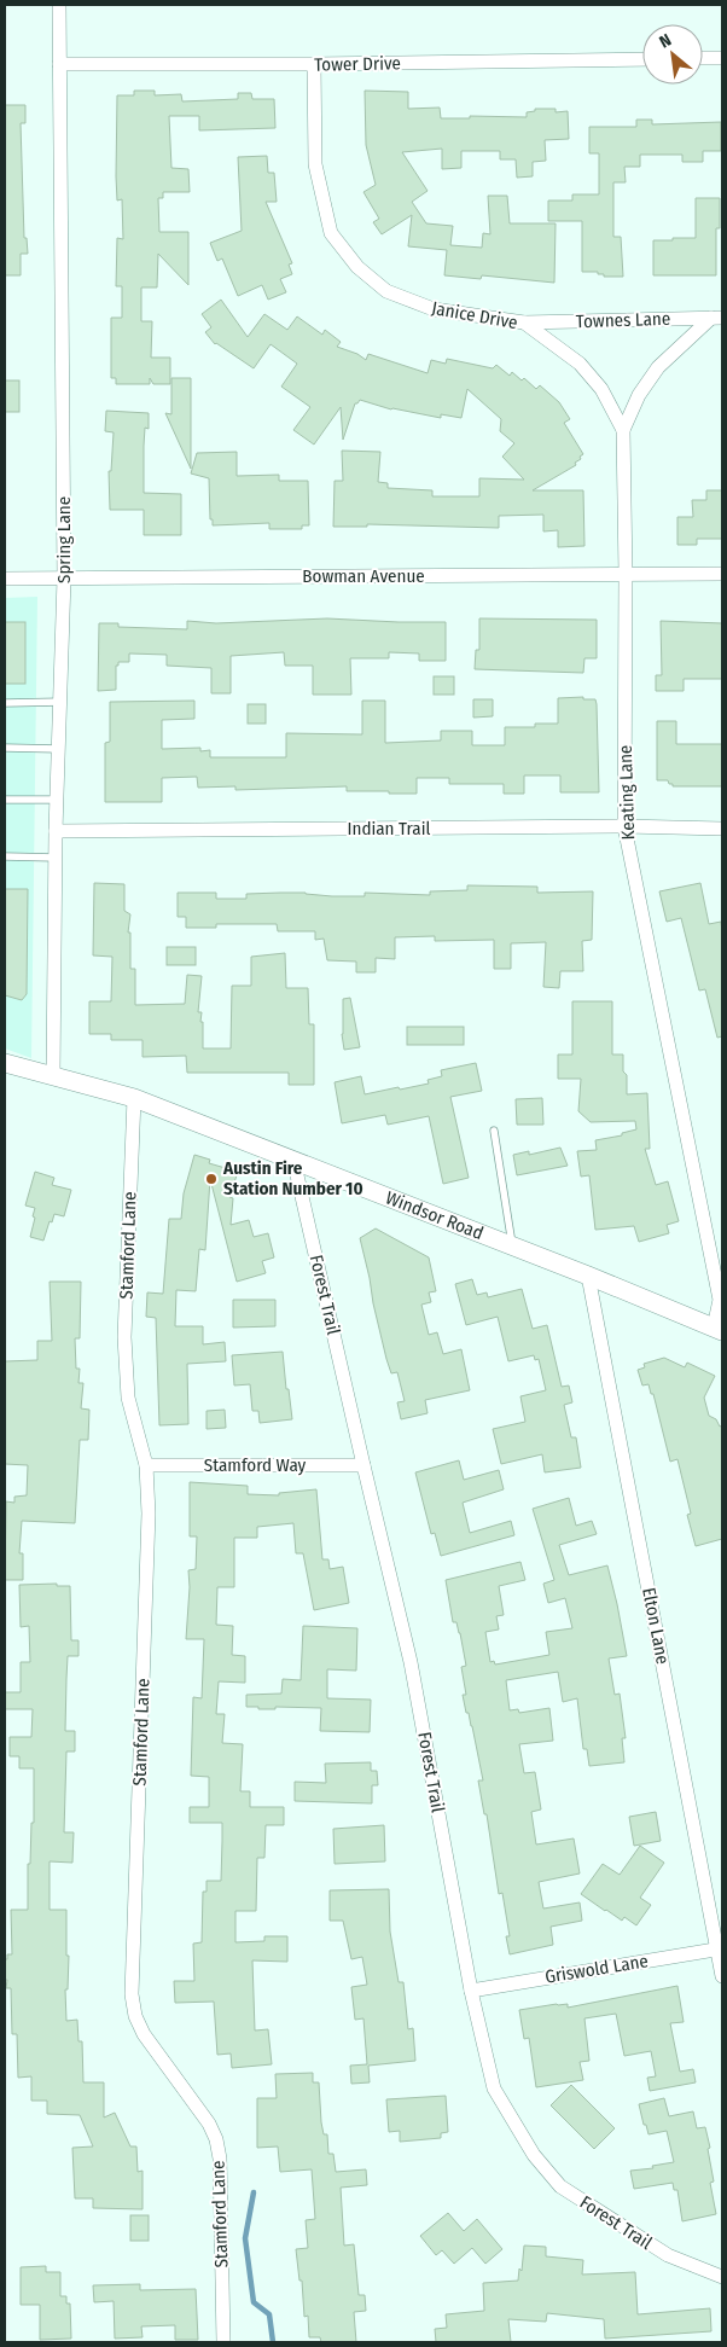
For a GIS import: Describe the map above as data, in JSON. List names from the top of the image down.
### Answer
{
  "streets": {
    "street": [
      "Tower Drive",
      "Janice Drive",
      "Townes Lane",
      "Spring Lane",
      "Bowman Avenue",
      "Keating Lane",
      "Indian Trail",
      "Windsor Road",
      "Stamford Lane",
      "Forest Trail",
      "Stamford Way",
      "Elton Lane",
      "Griswold Lane"
    ]
  },
  "crossings": [
    ["Tower Drive", "Janice Drive"],
    ["Tower Drive", "Spring Lane"],
    ["Janice Drive", "Townes Lane"],
    ["Janice Drive", "Keating Lane"],
    ["Townes Lane", "Keating Lane"],
    ["Spring Lane", "Bowman Avenue"],
    ["Spring Lane", "Indian Trail"],
    ["Spring Lane", "Windsor Road"],
    ["Bowman Avenue", "Keating Lane"],
    ["Keating Lane", "Indian Trail"],
    ["Keating Lane", "Windsor Road"],
    ["Windsor Road", "Stamford Lane"],
    ["Windsor Road", "Forest Trail"],
    ["Windsor Road", "Elton Lane"],
    ["Stamford Lane", "Stamford Way"],
    ["Forest Trail", "Stamford Way"],
    ["Forest Trail", "Griswold Lane"],
    ["Elton Lane", "Griswold Lane"]
  ],
  "places": ["Austin Fire Station Number 10"],
  "north": "top left"
}
